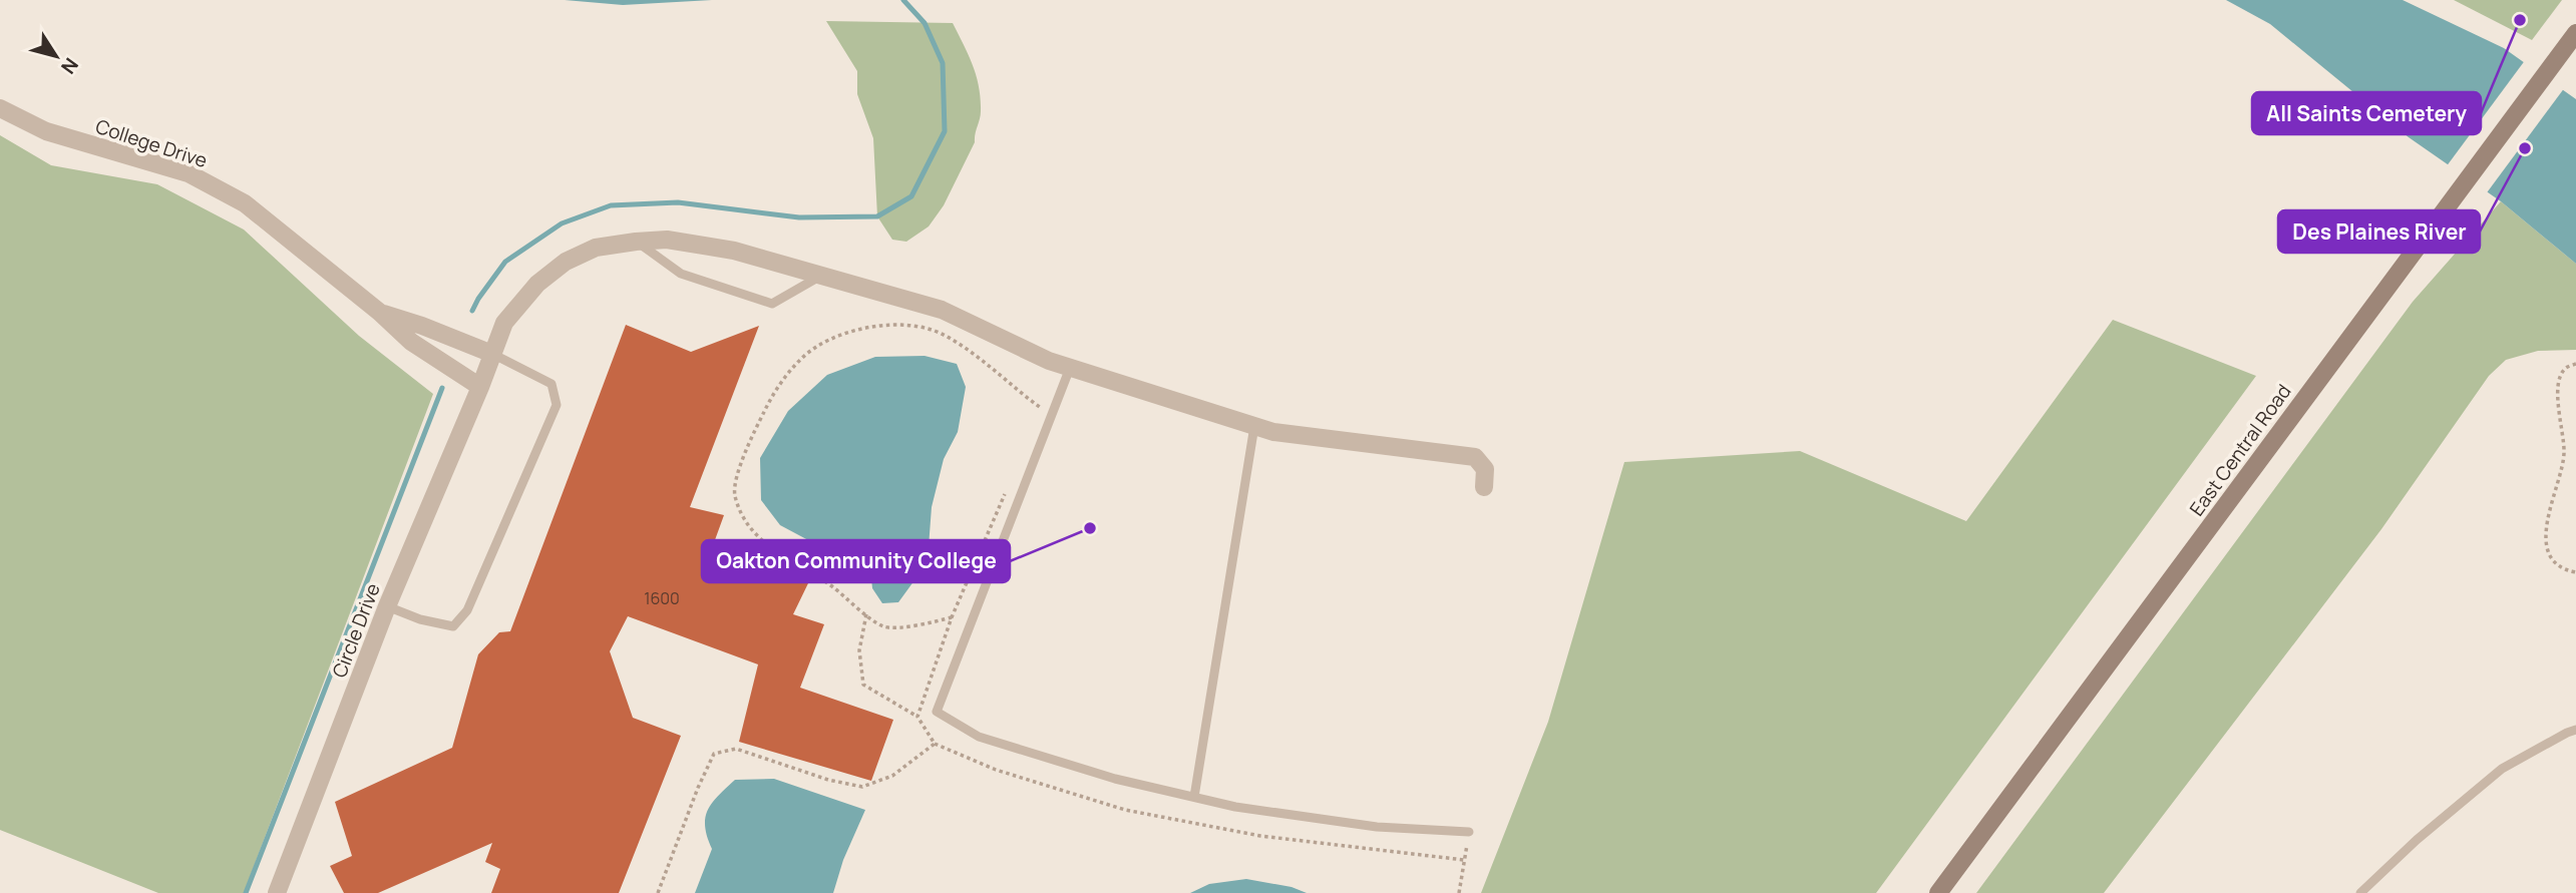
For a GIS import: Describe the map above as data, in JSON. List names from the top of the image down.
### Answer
{
  "streets": {
    "main road": ["East Central Road"],
    "street": ["College Drive", "Circle Drive"]
  },
  "crossings": [
    ["College Drive", "Circle Drive"]
  ],
  "places": ["All Saints Cemetery", "Des Plaines River", "Oakton Community College"],
  "house_numbers": ["1600"],
  "north": "bottom right"
}
